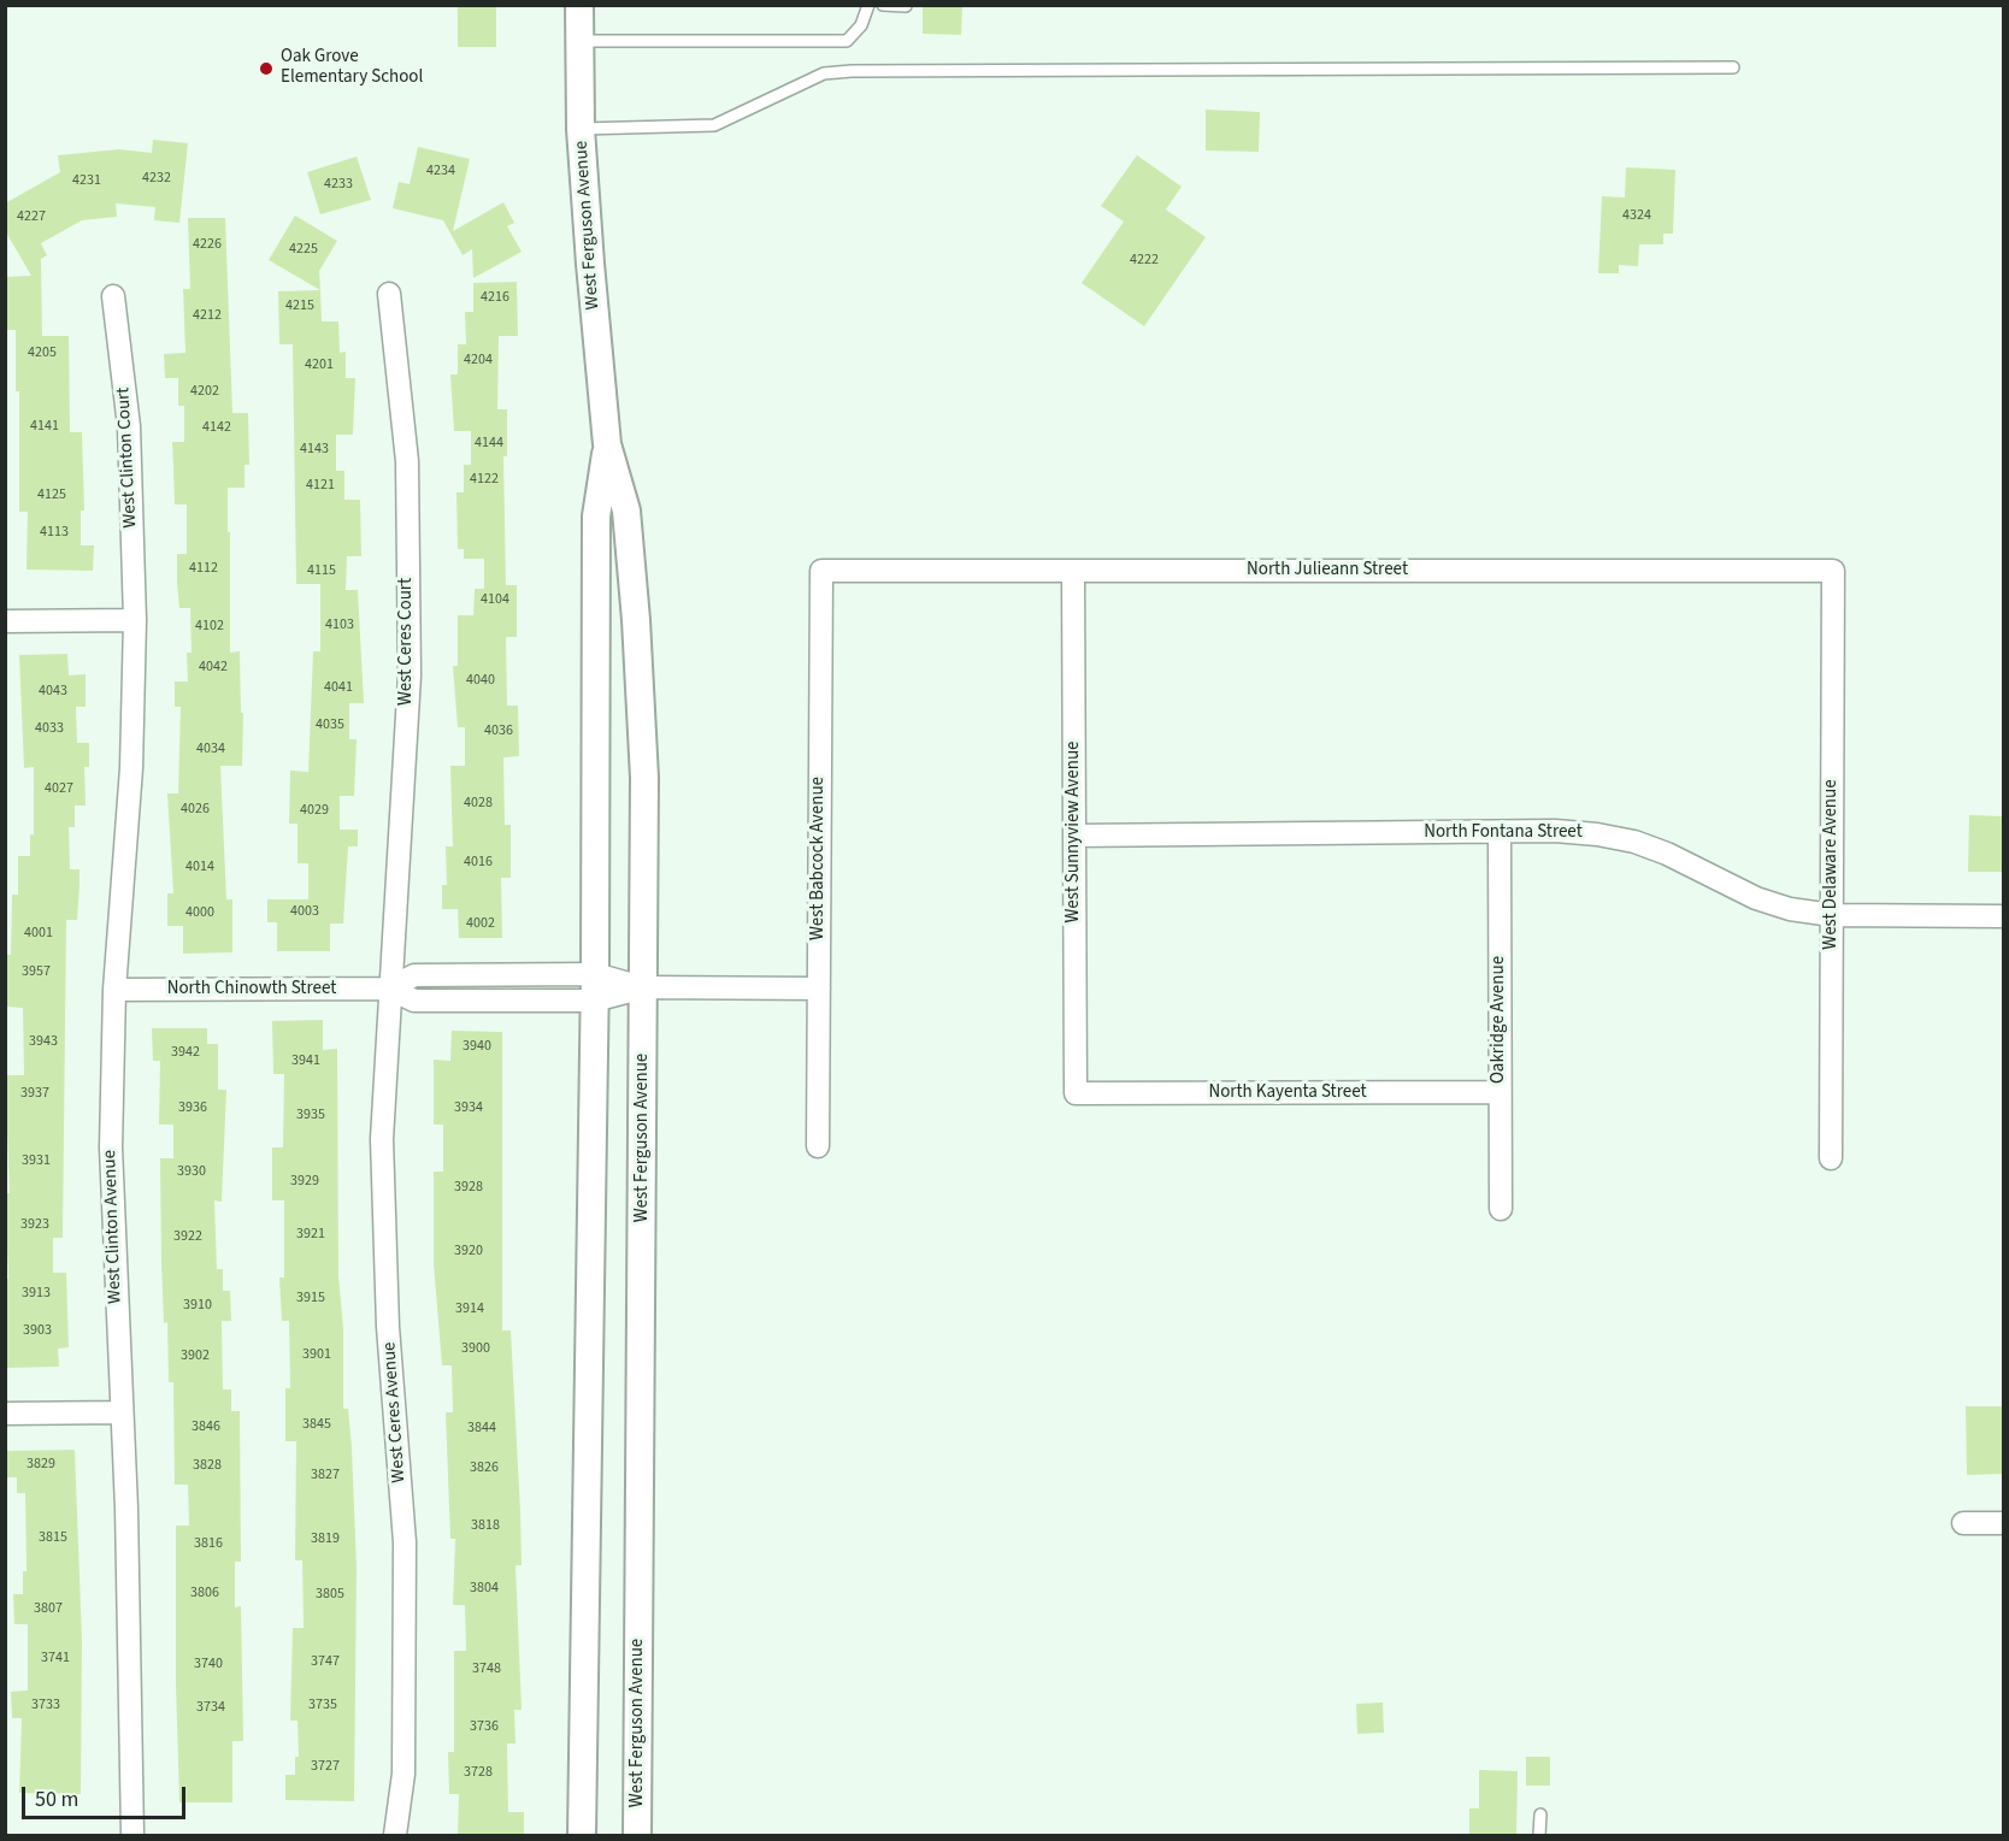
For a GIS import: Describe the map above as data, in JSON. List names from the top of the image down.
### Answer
{
  "streets": {
    "street": [
      "West Ferguson Avenue",
      "West Clinton Court",
      "North Julieann Street",
      "West Ceres Court",
      "West Sunnyview Avenue",
      "North Fontana Street",
      "West Babcock Avenue",
      "West Delaware Avenue",
      "North Chinowth Street",
      "Oakridge Avenue",
      "North Kayenta Street",
      "West Clinton Avenue",
      "West Ceres Avenue"
    ]
  },
  "crossings": [
    ["West Ferguson Avenue", "North Chinowth Street"],
    ["West Clinton Court", "West Clinton Avenue"],
    ["North Julieann Street", "West Sunnyview Avenue"],
    ["North Julieann Street", "West Babcock Avenue"],
    ["North Julieann Street", "West Delaware Avenue"],
    ["West Ceres Court", "North Chinowth Street"],
    ["West Ceres Court", "West Ceres Avenue"],
    ["West Sunnyview Avenue", "North Fontana Street"],
    ["West Sunnyview Avenue", "North Kayenta Street"],
    ["North Fontana Street", "West Delaware Avenue"],
    ["North Fontana Street", "Oakridge Avenue"],
    ["West Babcock Avenue", "North Chinowth Street"],
    ["North Chinowth Street", "West Clinton Avenue"],
    ["North Chinowth Street", "West Ceres Avenue"],
    ["Oakridge Avenue", "North Kayenta Street"]
  ],
  "places": ["Oak Grove Elementary School"],
  "house_numbers": [
    "4234",
    "4232",
    "4231",
    "4233",
    "4324",
    "4227",
    "4226",
    "4225",
    "4222",
    "4216",
    "4215",
    "4212",
    "4205",
    "4204",
    "4201",
    "4202",
    "4141",
    "4142",
    "4144",
    "4143",
    "4122",
    "4121",
    "4125",
    "4113",
    "4112",
    "4115",
    "4104",
    "4103",
    "4102",
    "4042",
    "4040",
    "4041",
    "4043",
    "4035",
    "4033",
    "4036",
    "4034",
    "4027",
    "4028",
    "4026",
    "4029",
    "4016",
    "4014",
    "4003",
    "4000",
    "4002",
    "4001",
    "3957",
    "3943",
    "3940",
    "3942",
    "3941",
    "3937",
    "3936",
    "3934",
    "3935",
    "3931",
    "3930",
    "3929",
    "3928",
    "3923",
    "3921",
    "3922",
    "3920",
    "3913",
    "3915",
    "3910",
    "3914",
    "3903",
    "3900",
    "3901",
    "3902",
    "3845",
    "3846",
    "3844",
    "3829",
    "3828",
    "3826",
    "3827",
    "3818",
    "3815",
    "3819",
    "3816",
    "3804",
    "3806",
    "3805",
    "3807",
    "3741",
    "3747",
    "3740",
    "3748",
    "3733",
    "3735",
    "3734",
    "3736",
    "3727",
    "3728"
  ],
  "scale_bar": "50 m"
}
